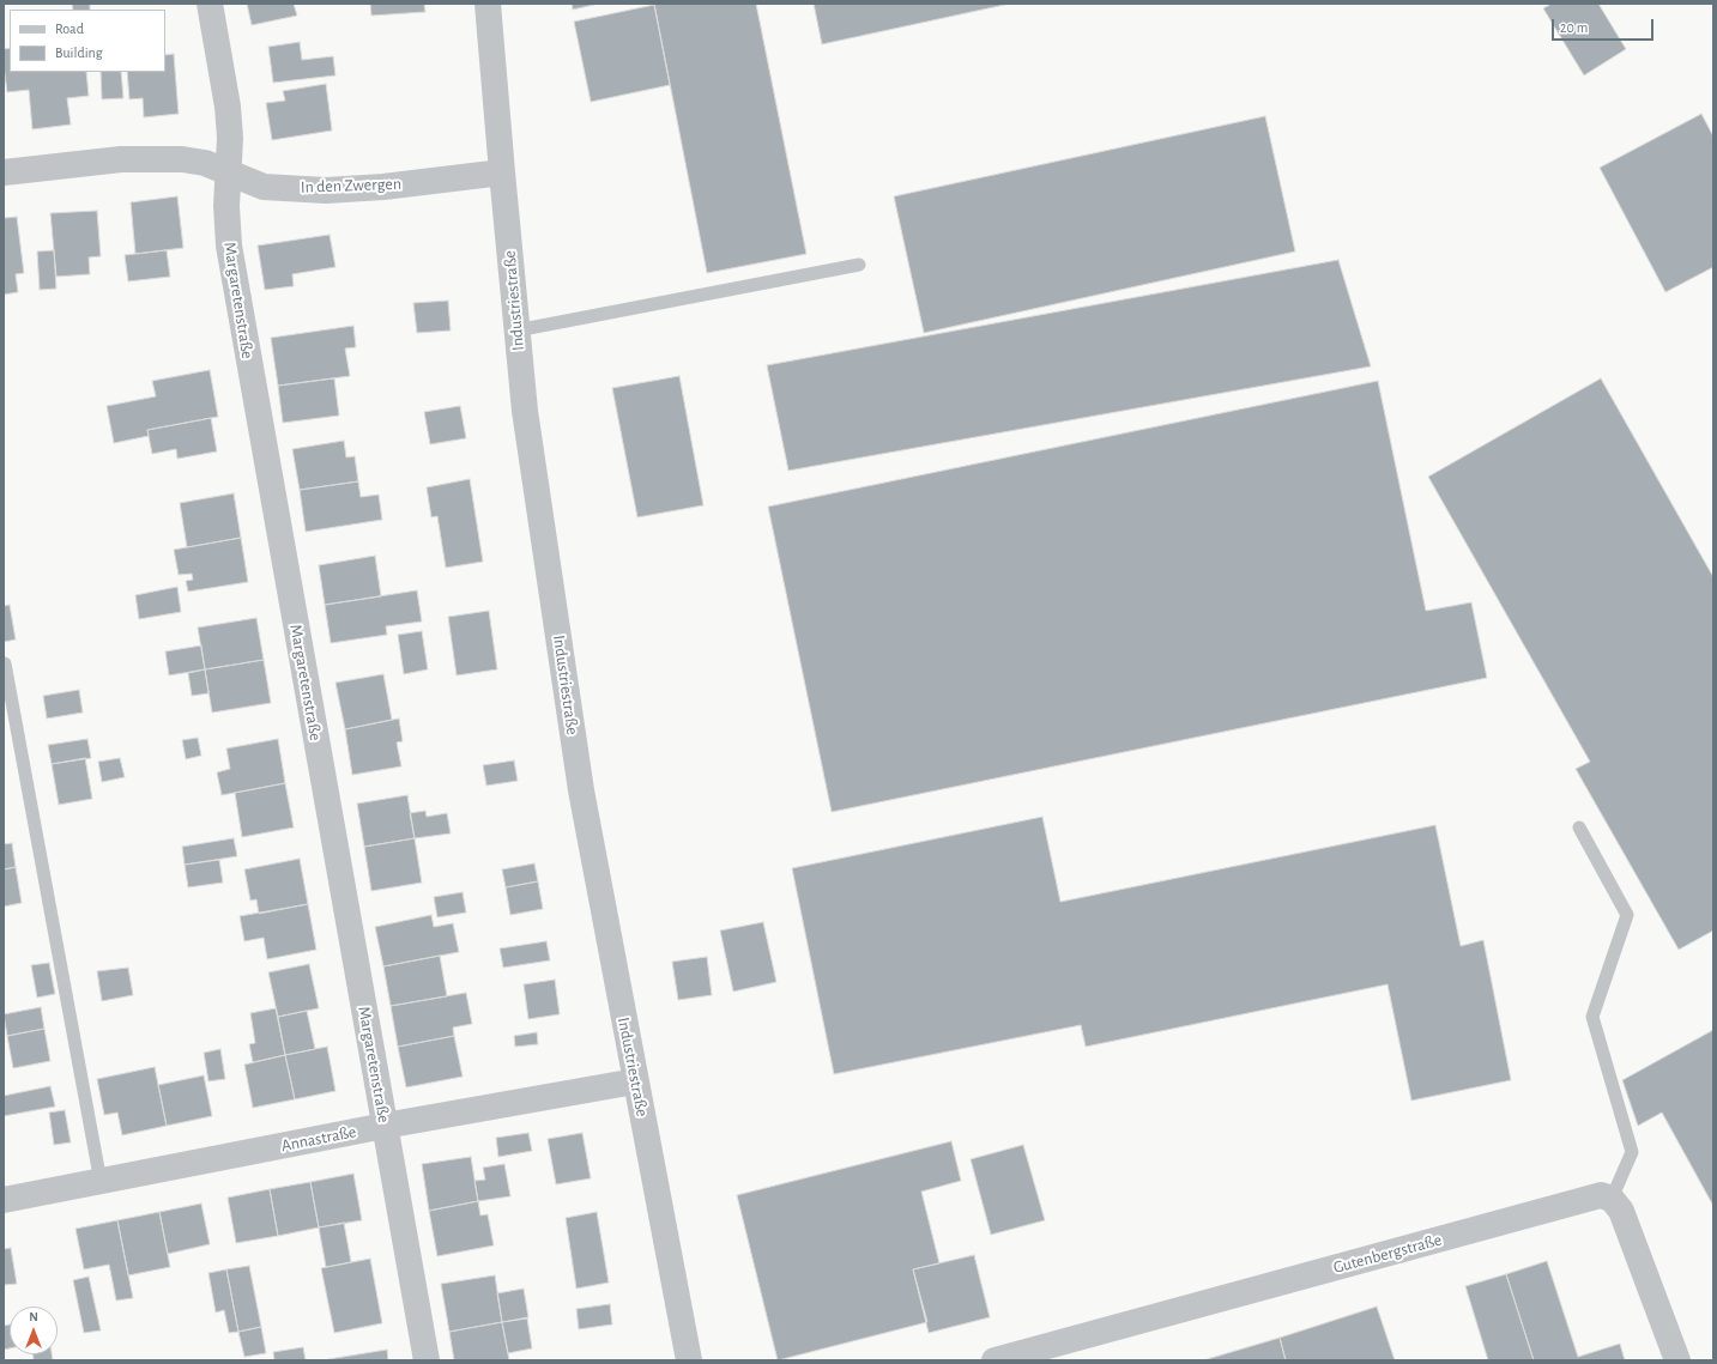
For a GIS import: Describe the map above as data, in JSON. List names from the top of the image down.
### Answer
{
  "streets": {
    "street": [
      "In den Zwergen",
      "Margaretenstraße",
      "Industriestraße",
      "Annastraße",
      "Gutenbergstraße"
    ]
  },
  "crossings": [
    ["In den Zwergen", "Margaretenstraße"],
    ["In den Zwergen", "Industriestraße"],
    ["Margaretenstraße", "Annastraße"],
    ["Industriestraße", "Annastraße"]
  ],
  "legend": ["Road", "Building"],
  "scale_bar": "20 m",
  "north": "top"
}
